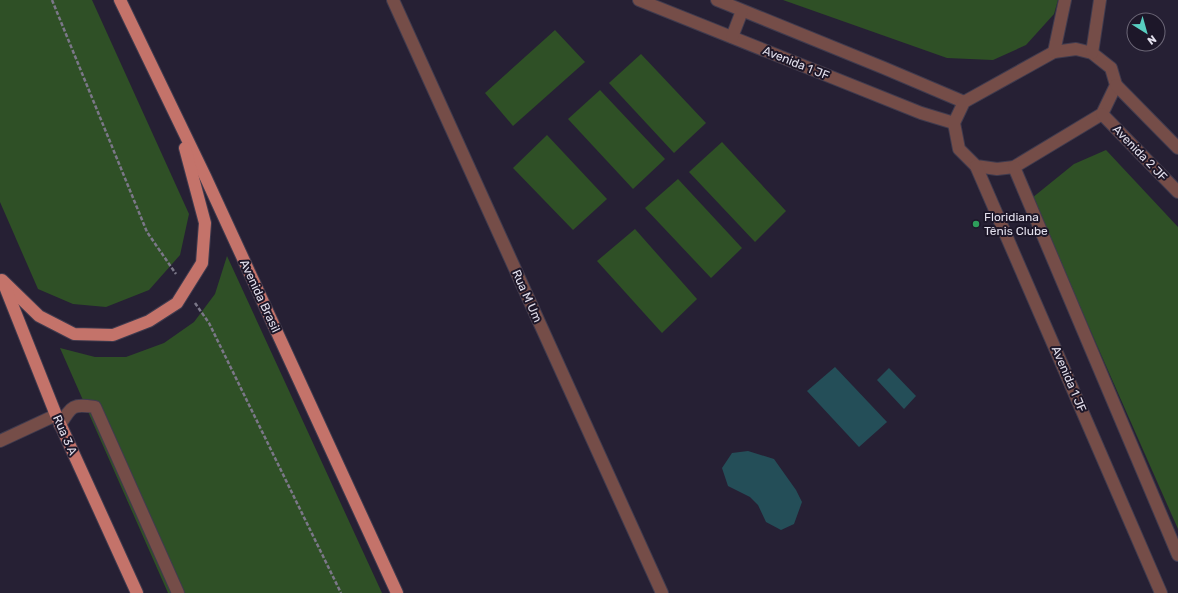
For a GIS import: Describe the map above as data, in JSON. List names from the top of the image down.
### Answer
{
  "streets": {
    "main road": ["Avenida Brasil", "Rua 3 A"],
    "street": ["Avenida 1 JF", "Avenida 2 JF", "Rua M Um"]
  },
  "places": ["Floridiana Tênis Clube"],
  "north": "bottom right"
}
